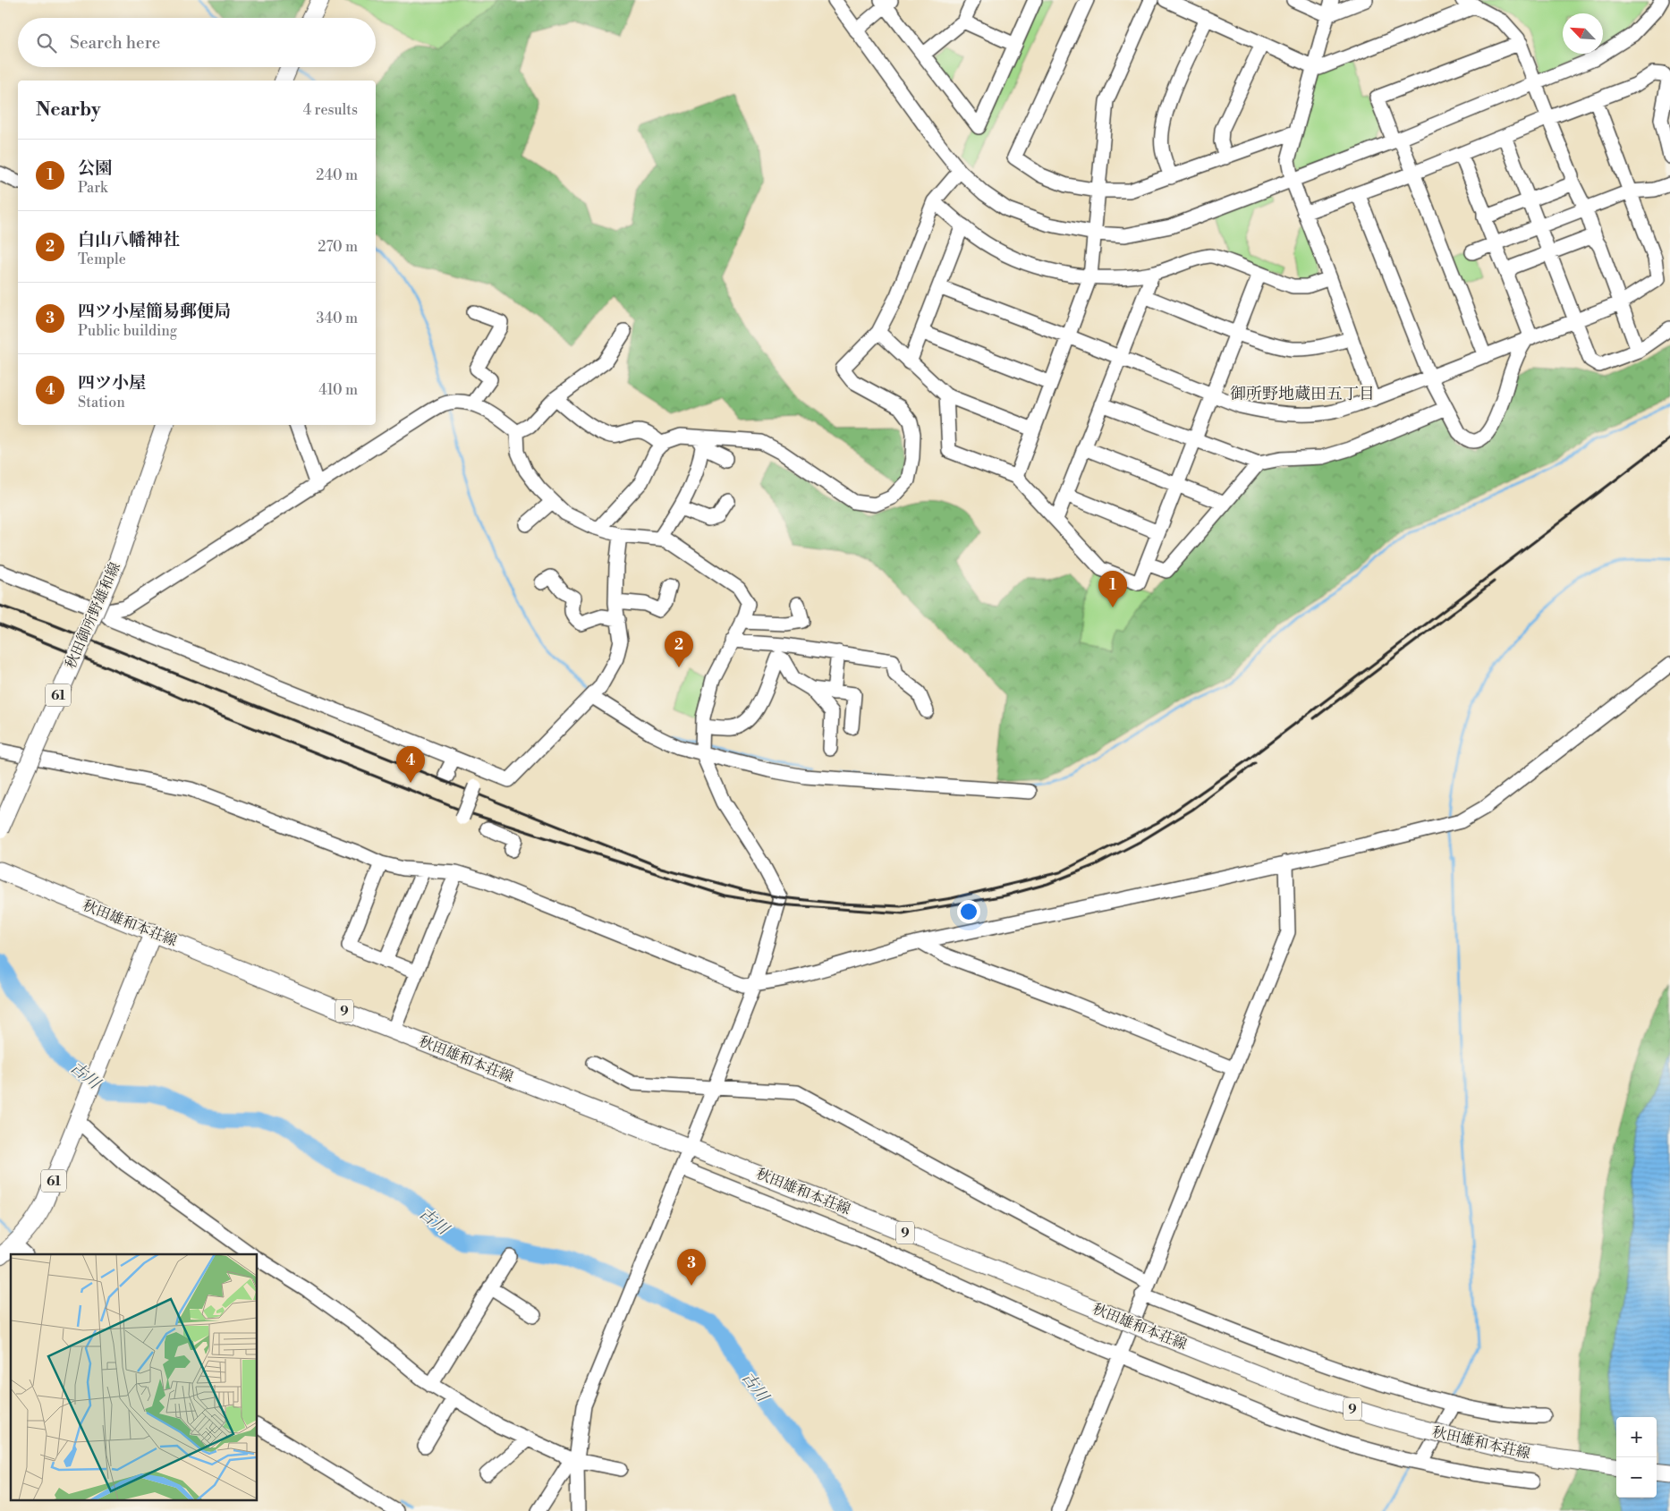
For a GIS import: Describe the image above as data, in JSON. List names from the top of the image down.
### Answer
{
  "streets": {
    "main road": [
      "秋田御所野雄和線",
      "61",
      "秋田雄和本荘線",
      "9"
    ]
  },
  "crossings": [
    ["61", "秋田雄和本荘線"]
  ],
  "districts": ["御所野地蔵田五丁目"],
  "water": ["古川"],
  "north": "top left",
  "page": {
    "search": "Search here",
    "heading": ["Nearby", "4 results"],
    "list": [
      {
        "mark": "1",
        "name": "公園",
        "note": "Park",
        "value": "240 m"
      },
      {
        "mark": "2",
        "name": "白山八幡神社",
        "note": "Temple",
        "value": "270 m"
      },
      {
        "mark": "3",
        "name": "四ツ小屋簡易郵便局",
        "note": "Public building",
        "value": "340 m"
      },
      {
        "mark": "4",
        "name": "四ツ小屋",
        "note": "Station",
        "value": "410 m"
      }
    ],
    "pins": [
      "1",
      "2",
      "4",
      "3"
    ],
    "map_buttons": ["+", "−"]
  }
}
